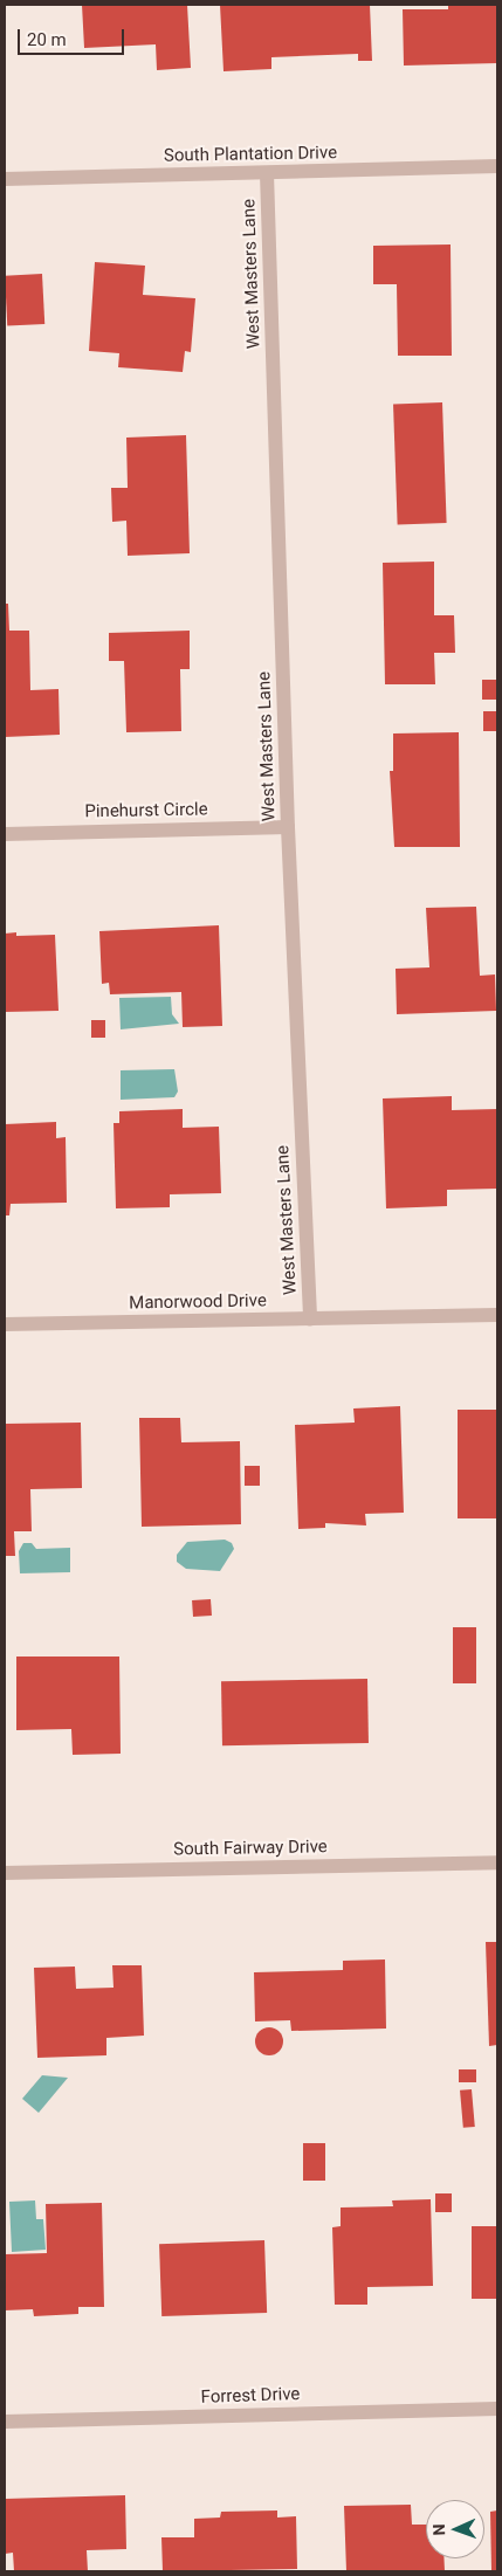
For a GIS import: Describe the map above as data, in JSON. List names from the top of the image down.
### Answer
{
  "streets": {
    "street": [
      "South Plantation Drive",
      "West Masters Lane",
      "Pinehurst Circle",
      "Manorwood Drive",
      "South Fairway Drive",
      "Forrest Drive"
    ]
  },
  "crossings": [
    ["South Plantation Drive", "West Masters Lane"],
    ["West Masters Lane", "Pinehurst Circle"],
    ["West Masters Lane", "Manorwood Drive"]
  ],
  "scale_bar": "20 m",
  "north": "left"
}
